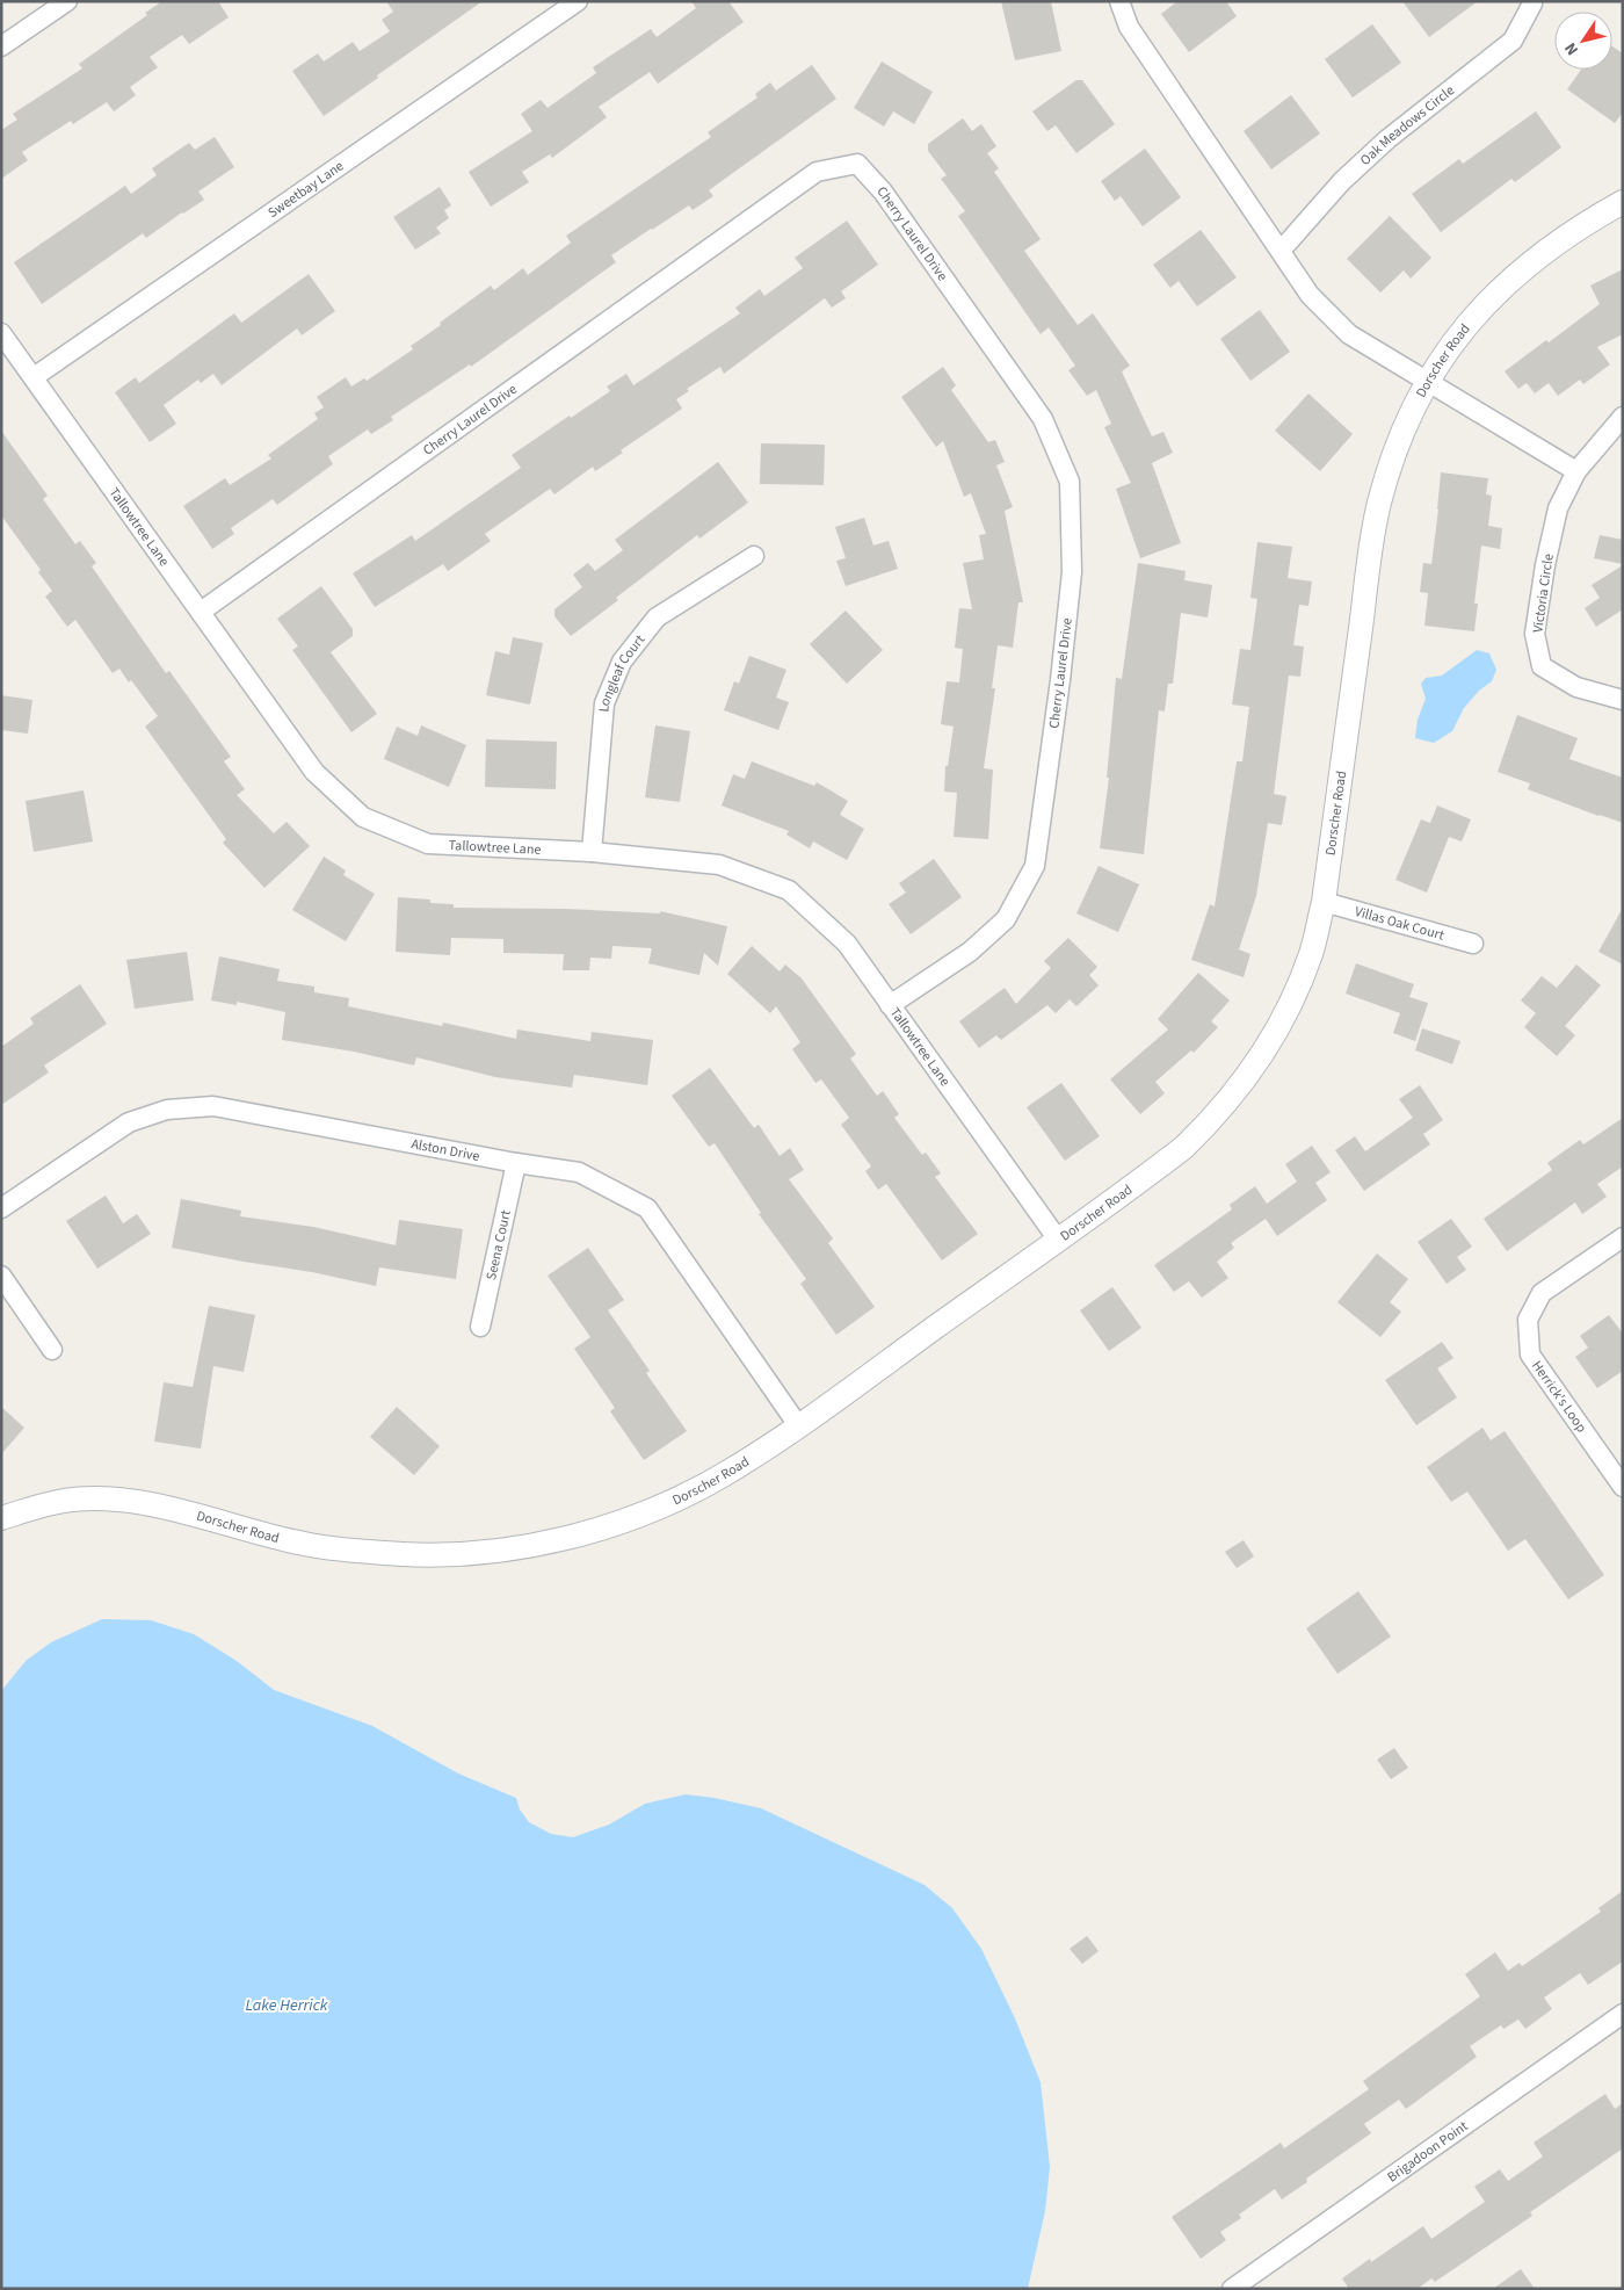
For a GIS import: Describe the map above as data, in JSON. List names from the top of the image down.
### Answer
{
  "streets": {
    "street": [
      "Oak Meadows Circle",
      "Sweetbay Lane",
      "Cherry Laurel Drive",
      "Dorscher Road",
      "Tallowtree Lane",
      "Victoria Circle",
      "Longleaf Court",
      "Villas Oak Court",
      "Alston Drive",
      "Seena Court",
      "Herrick's Loop",
      "Brigadoon Point"
    ]
  },
  "crossings": [
    ["Sweetbay Lane", "Tallowtree Lane"],
    ["Cherry Laurel Drive", "Tallowtree Lane"],
    ["Dorscher Road", "Tallowtree Lane"],
    ["Dorscher Road", "Villas Oak Court"],
    ["Dorscher Road", "Alston Drive"],
    ["Tallowtree Lane", "Longleaf Court"],
    ["Alston Drive", "Seena Court"]
  ],
  "water": ["Lake Herrick"],
  "north": "bottom left"
}
